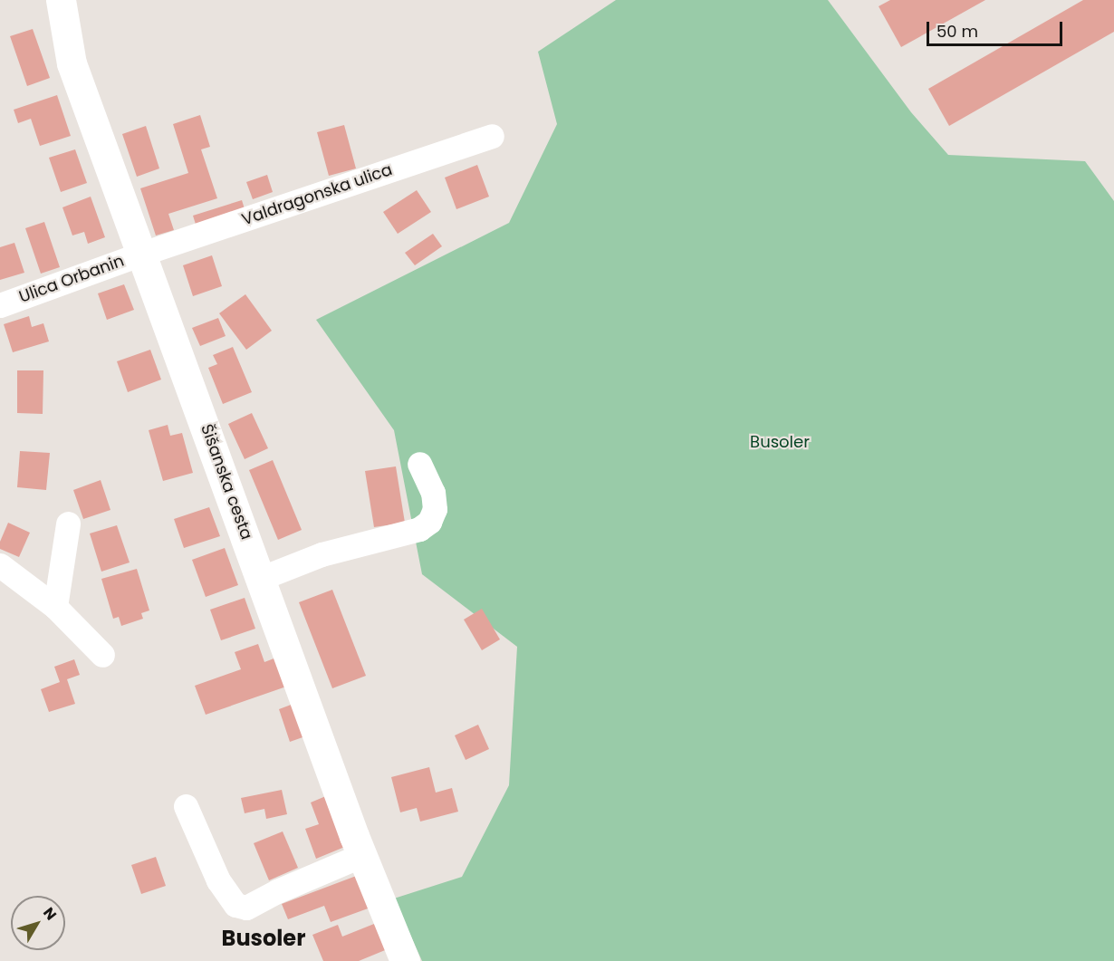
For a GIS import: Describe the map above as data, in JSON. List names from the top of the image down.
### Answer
{
  "streets": {
    "main road": ["Šišanska cesta"],
    "street": ["Valdragonska ulica", "Ulica Orbanin"]
  },
  "crossings": [
    ["Valdragonska ulica", "Ulica Orbanin"],
    ["Valdragonska ulica", "Šišanska cesta"],
    ["Ulica Orbanin", "Šišanska cesta"]
  ],
  "districts": ["Busoler"],
  "parks": ["Busoler"],
  "scale_bar": "50 m",
  "north": "top right"
}
